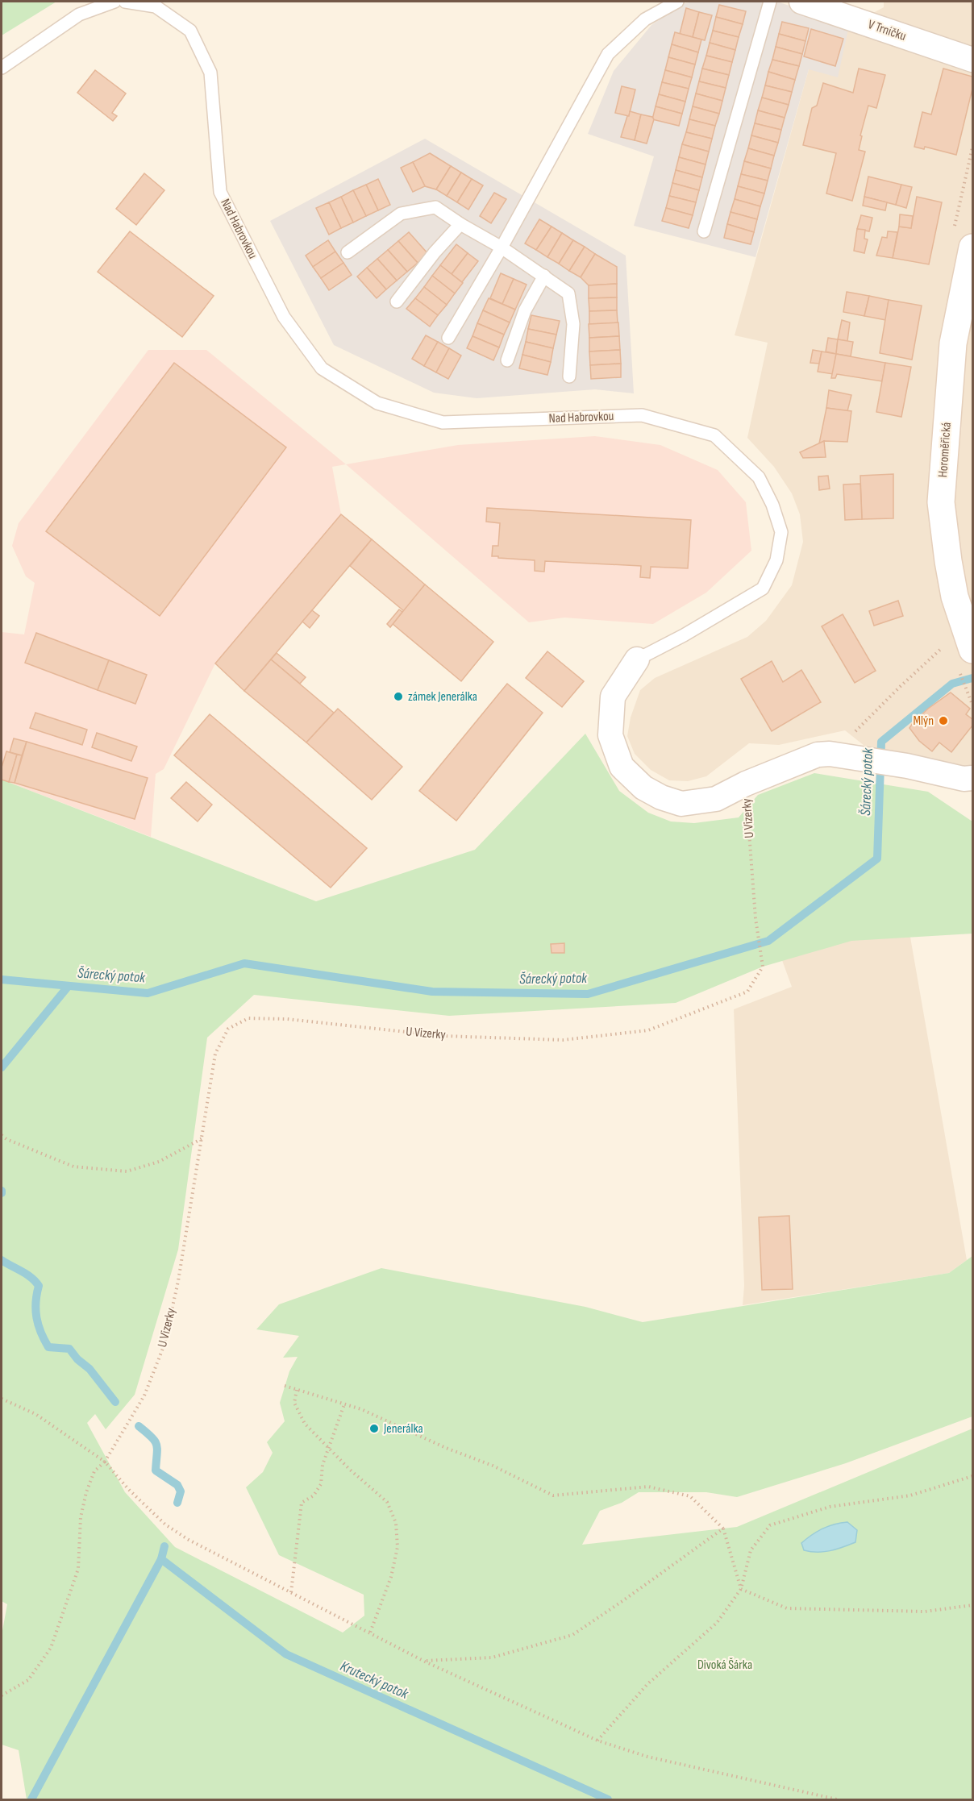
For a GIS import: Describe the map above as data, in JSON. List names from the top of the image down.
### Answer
{
  "streets": {
    "main road": ["Horoměřická"],
    "street": ["V Trníčku", "Nad Habrovkou", "U Vizerky"]
  },
  "crossings": [
    ["Nad Habrovkou", "U Vizerky"]
  ],
  "water": ["Šárecký potok", "Krutecký potok"],
  "parks": ["Divoká Šárka"],
  "places": ["zámek Jenerálka", "Mlýn", "Jenerálka"]
}
